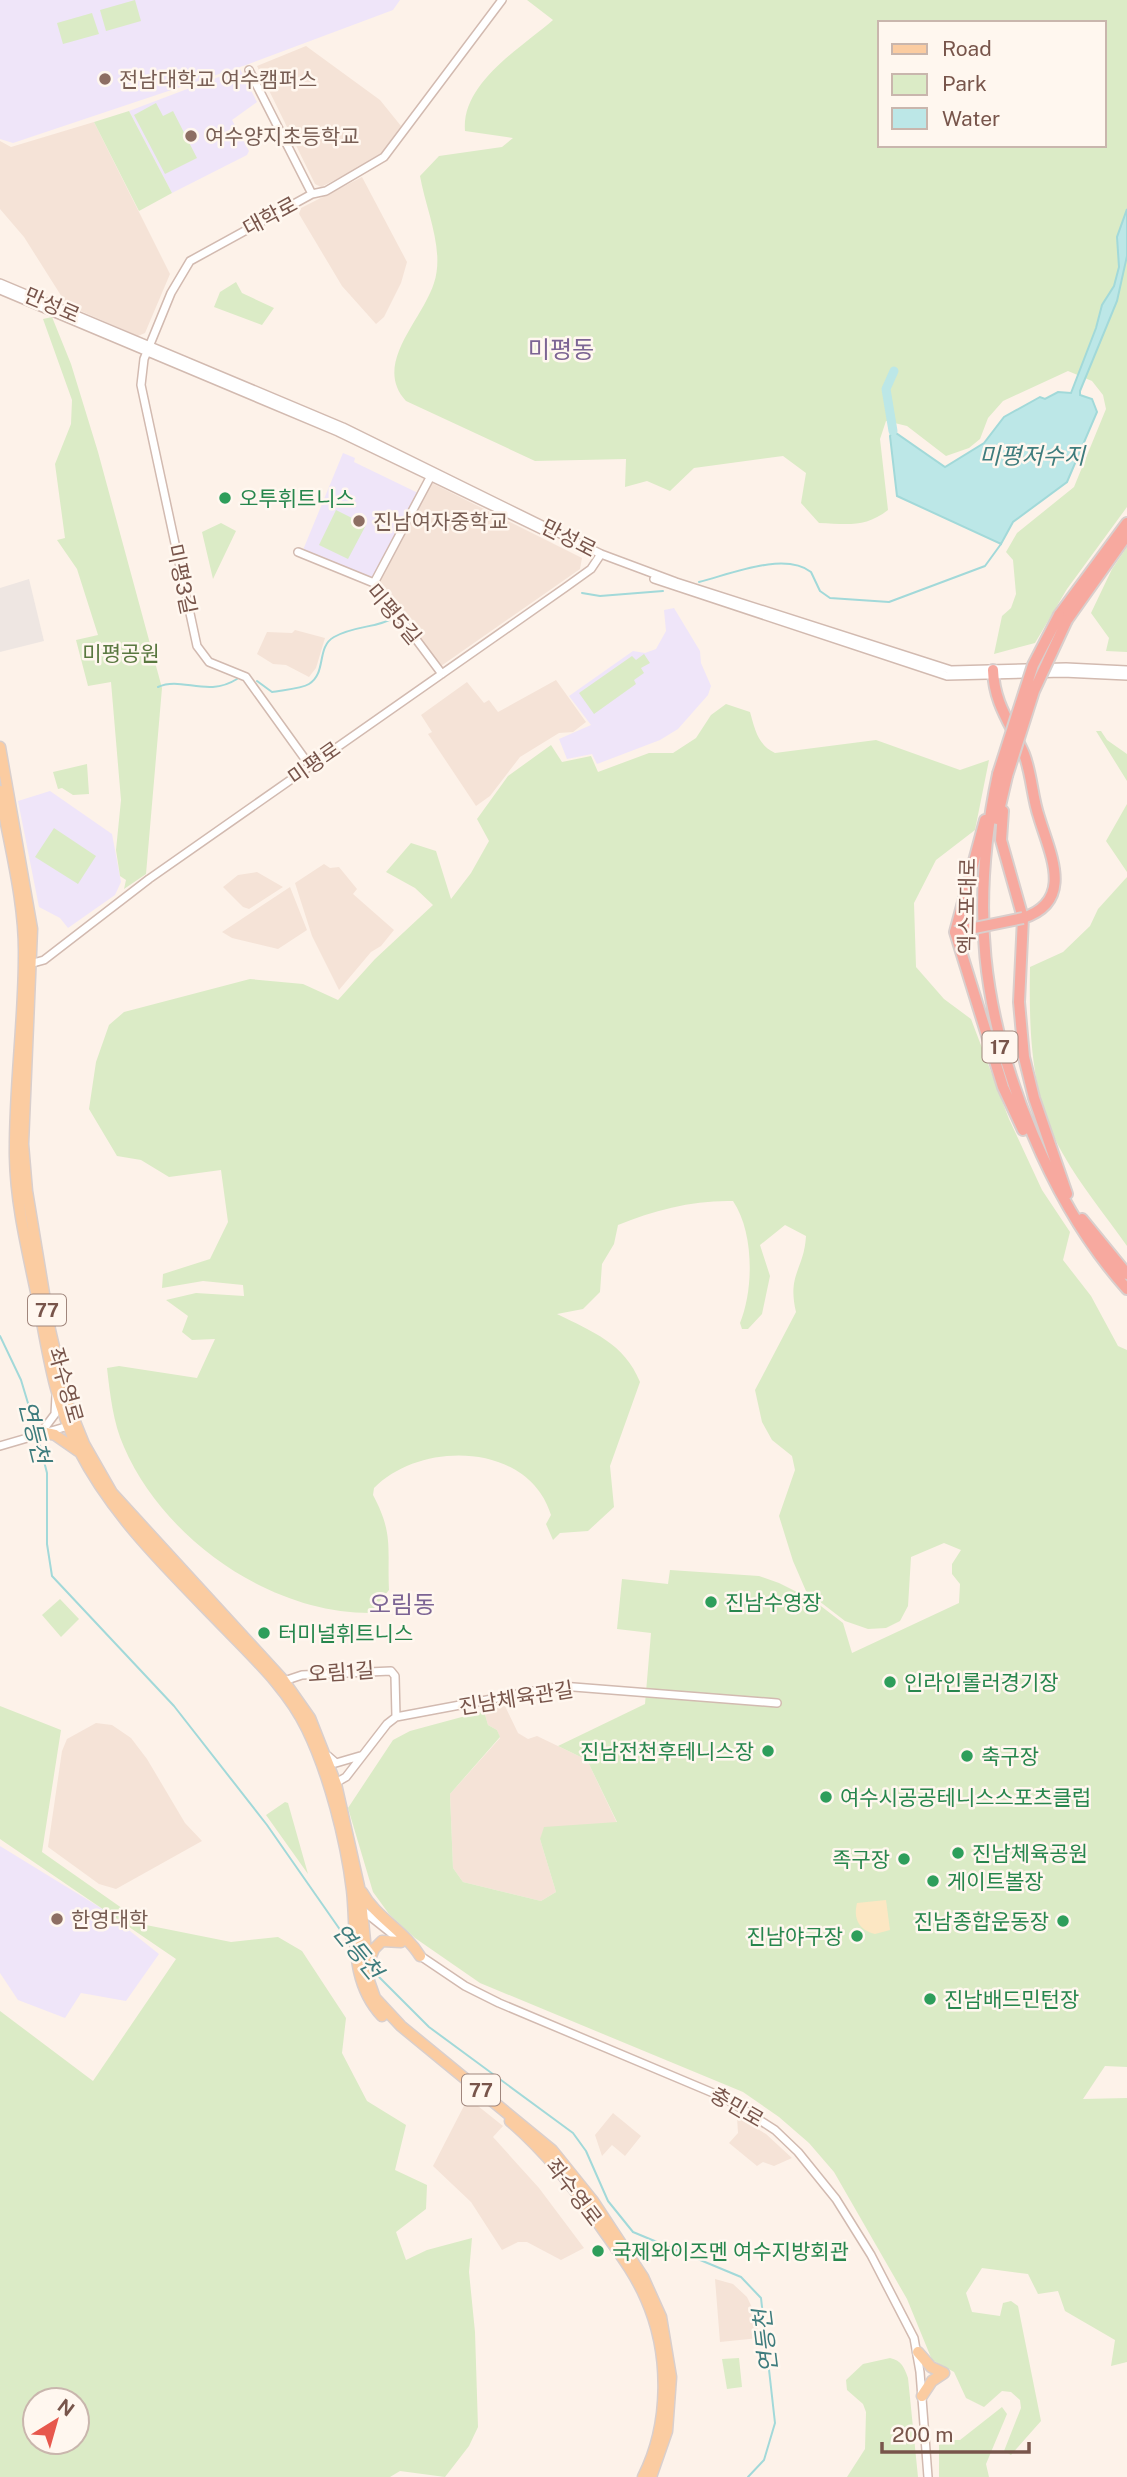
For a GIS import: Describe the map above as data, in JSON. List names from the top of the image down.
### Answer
{
  "streets": {
    "highway": ["엑스포대로", "17"],
    "main road": ["77", "좌수영로"],
    "street": [
      "대학로",
      "만성로",
      "미평3길",
      "미평5길",
      "미평로",
      "오림1길",
      "진남체육관길",
      "충민로"
    ]
  },
  "crossings": [
    ["대학로", "만성로"],
    ["대학로", "미평3길"],
    ["만성로", "미평3길"],
    ["만성로", "미평로"],
    ["미평3길", "미평로"],
    ["미평5길", "미평로"],
    ["미평로", "좌수영로"],
    ["좌수영로", "오림1길"],
    ["좌수영로", "충민로"],
    ["오림1길", "진남체육관길"]
  ],
  "districts": ["미평동", "오림동"],
  "water": ["미평저수지", "연등천"],
  "parks": ["미평공원"],
  "places": [
    "전남대학교 여수캠퍼스",
    "여수양지초등학교",
    "오투휘트니스",
    "진남여자중학교",
    "진남수영장",
    "터미널휘트니스",
    "인라인롤러경기장",
    "진남전천후테니스장",
    "축구장",
    "여수시공공테니스스포츠클럽",
    "진남체육공원",
    "족구장",
    "게이트볼장",
    "한영대학",
    "진남종합운동장",
    "진남야구장",
    "진남배드민턴장",
    "국제와이즈멘 여수지방회관"
  ],
  "legend": ["Road", "Park", "Water"],
  "scale_bar": "200 m",
  "north": "top right"
}
